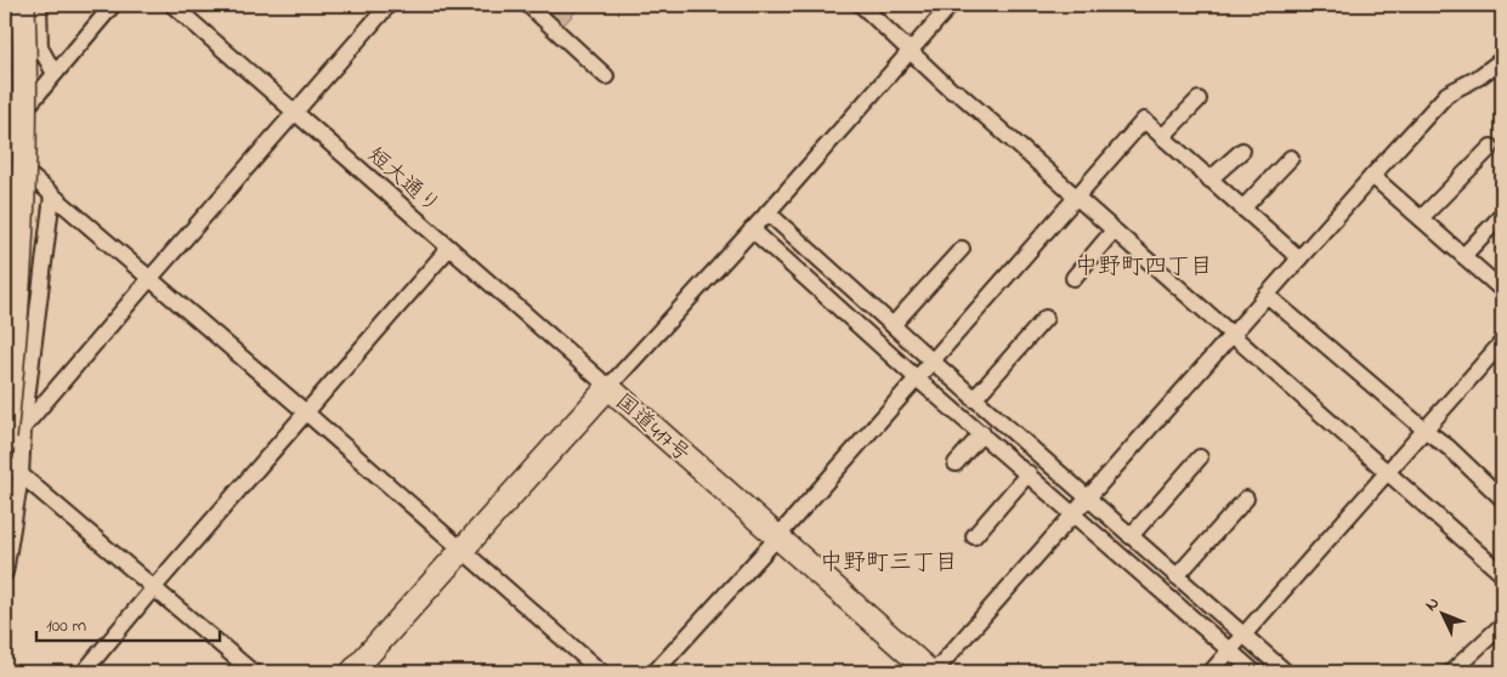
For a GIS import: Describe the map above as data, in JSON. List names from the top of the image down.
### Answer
{
  "streets": {
    "highway": ["国道417号"],
    "street": ["短大通り"]
  },
  "crossings": [
    ["短大通り", "国道417号"]
  ],
  "districts": ["中野町四丁目", "中野町三丁目"],
  "scale_bar": "100 m",
  "north": "top left"
}
